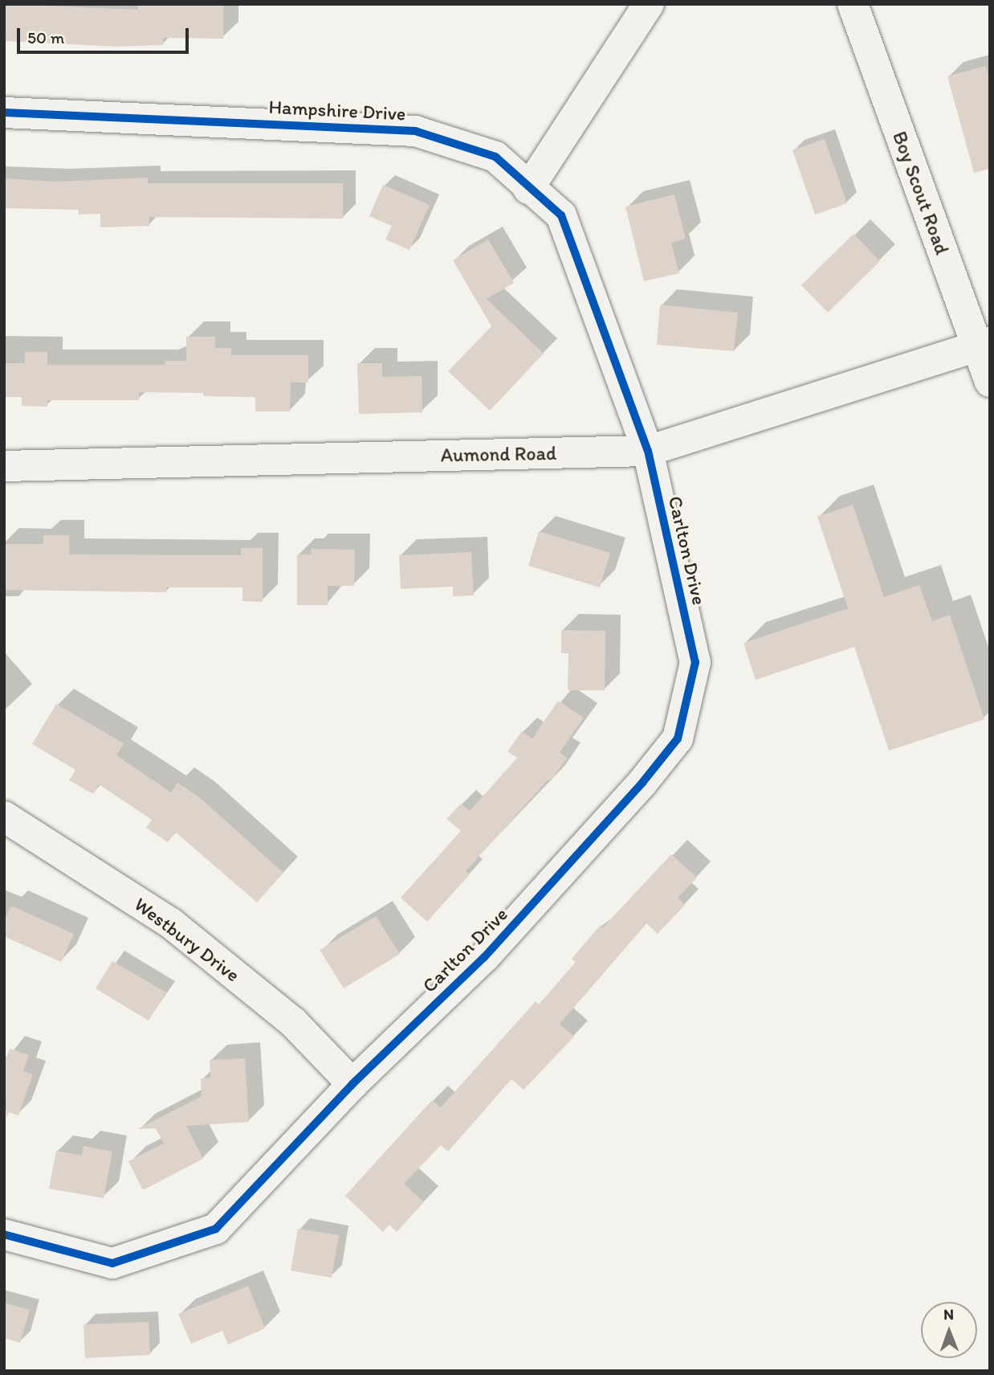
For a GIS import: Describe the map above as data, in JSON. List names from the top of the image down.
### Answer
{
  "streets": {
    "street": [
      "Hampshire Drive",
      "Boy Scout Road",
      "Aumond Road",
      "Carlton Drive",
      "Westbury Drive"
    ]
  },
  "crossings": [
    ["Hampshire Drive", "Aumond Road"],
    ["Hampshire Drive", "Carlton Drive"],
    ["Boy Scout Road", "Aumond Road"],
    ["Aumond Road", "Carlton Drive"],
    ["Carlton Drive", "Westbury Drive"]
  ],
  "scale_bar": "50 m",
  "north": "top"
}
